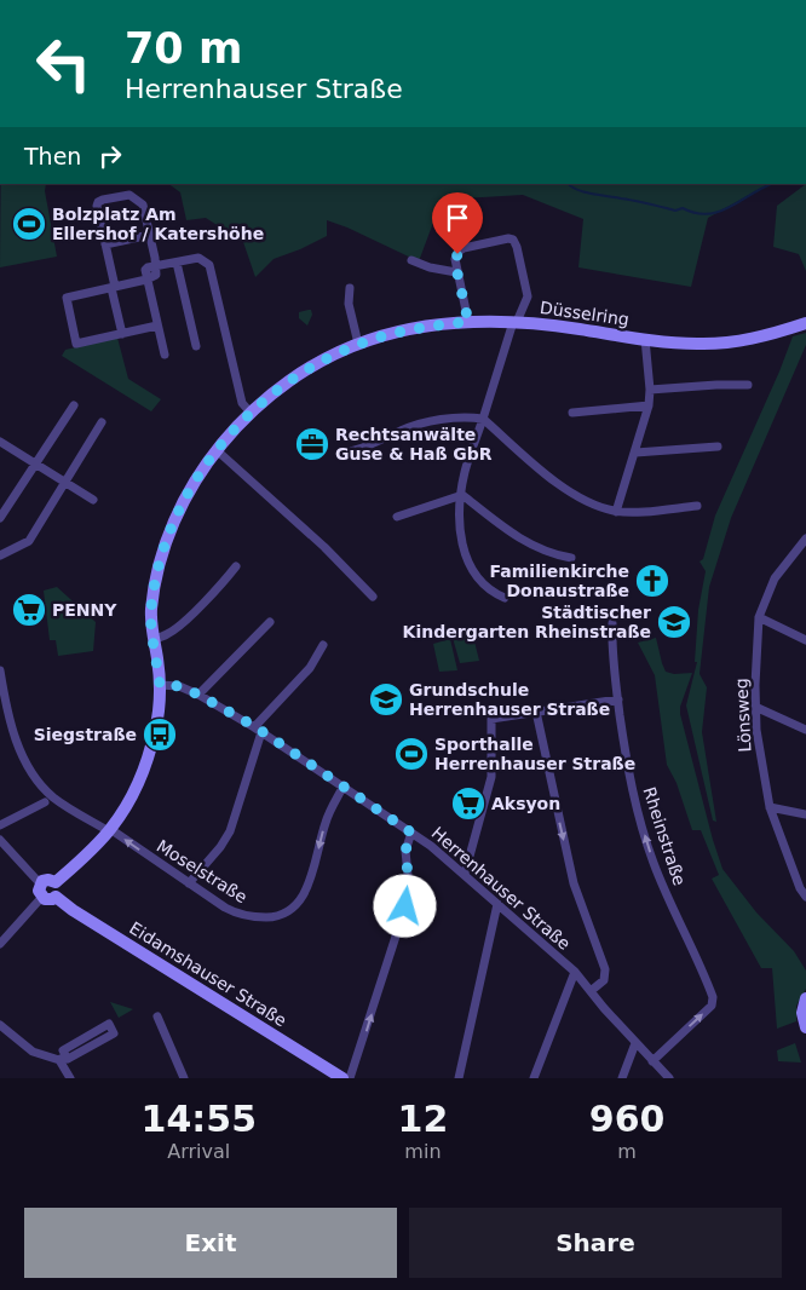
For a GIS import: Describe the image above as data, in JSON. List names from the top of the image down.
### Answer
{
  "streets": {
    "street": [
      "Düsselring",
      "Lönsweg",
      "Rheinstraße",
      "Moselstraße",
      "Herrenhauser Straße",
      "Eidamshauser Straße"
    ]
  },
  "crossings": [
    ["Düsselring", "Moselstraße"],
    ["Düsselring", "Herrenhauser Straße"],
    ["Düsselring", "Eidamshauser Straße"],
    ["Rheinstraße", "Herrenhauser Straße"],
    ["Moselstraße", "Herrenhauser Straße"]
  ],
  "one_way": ["Rheinstraße"],
  "places": {
    "sports": ["Bolzplatz Am Ellershof / Katershöhe", "Sporthalle Herrenhauser Straße"],
    "office": ["Rechtsanwälte Guse & Haß GbR"],
    "church": ["Familienkirche Donaustraße"],
    "supermarket": ["PENNY", "Aksyon"],
    "school or university": ["Städtischer Kindergarten Rheinstraße", "Grundschule Herrenhauser Straße"],
    "bus stop": ["Siegstraße"]
  },
  "page": {
    "turn": ["70 m", "Herrenhauser Straße"],
    "then": "Then",
    "eta": [
      "14:55",
      "Arrival",
      "12",
      "min",
      "960",
      "m"
    ],
    "buttons": ["Exit", "Share"]
  }
}
